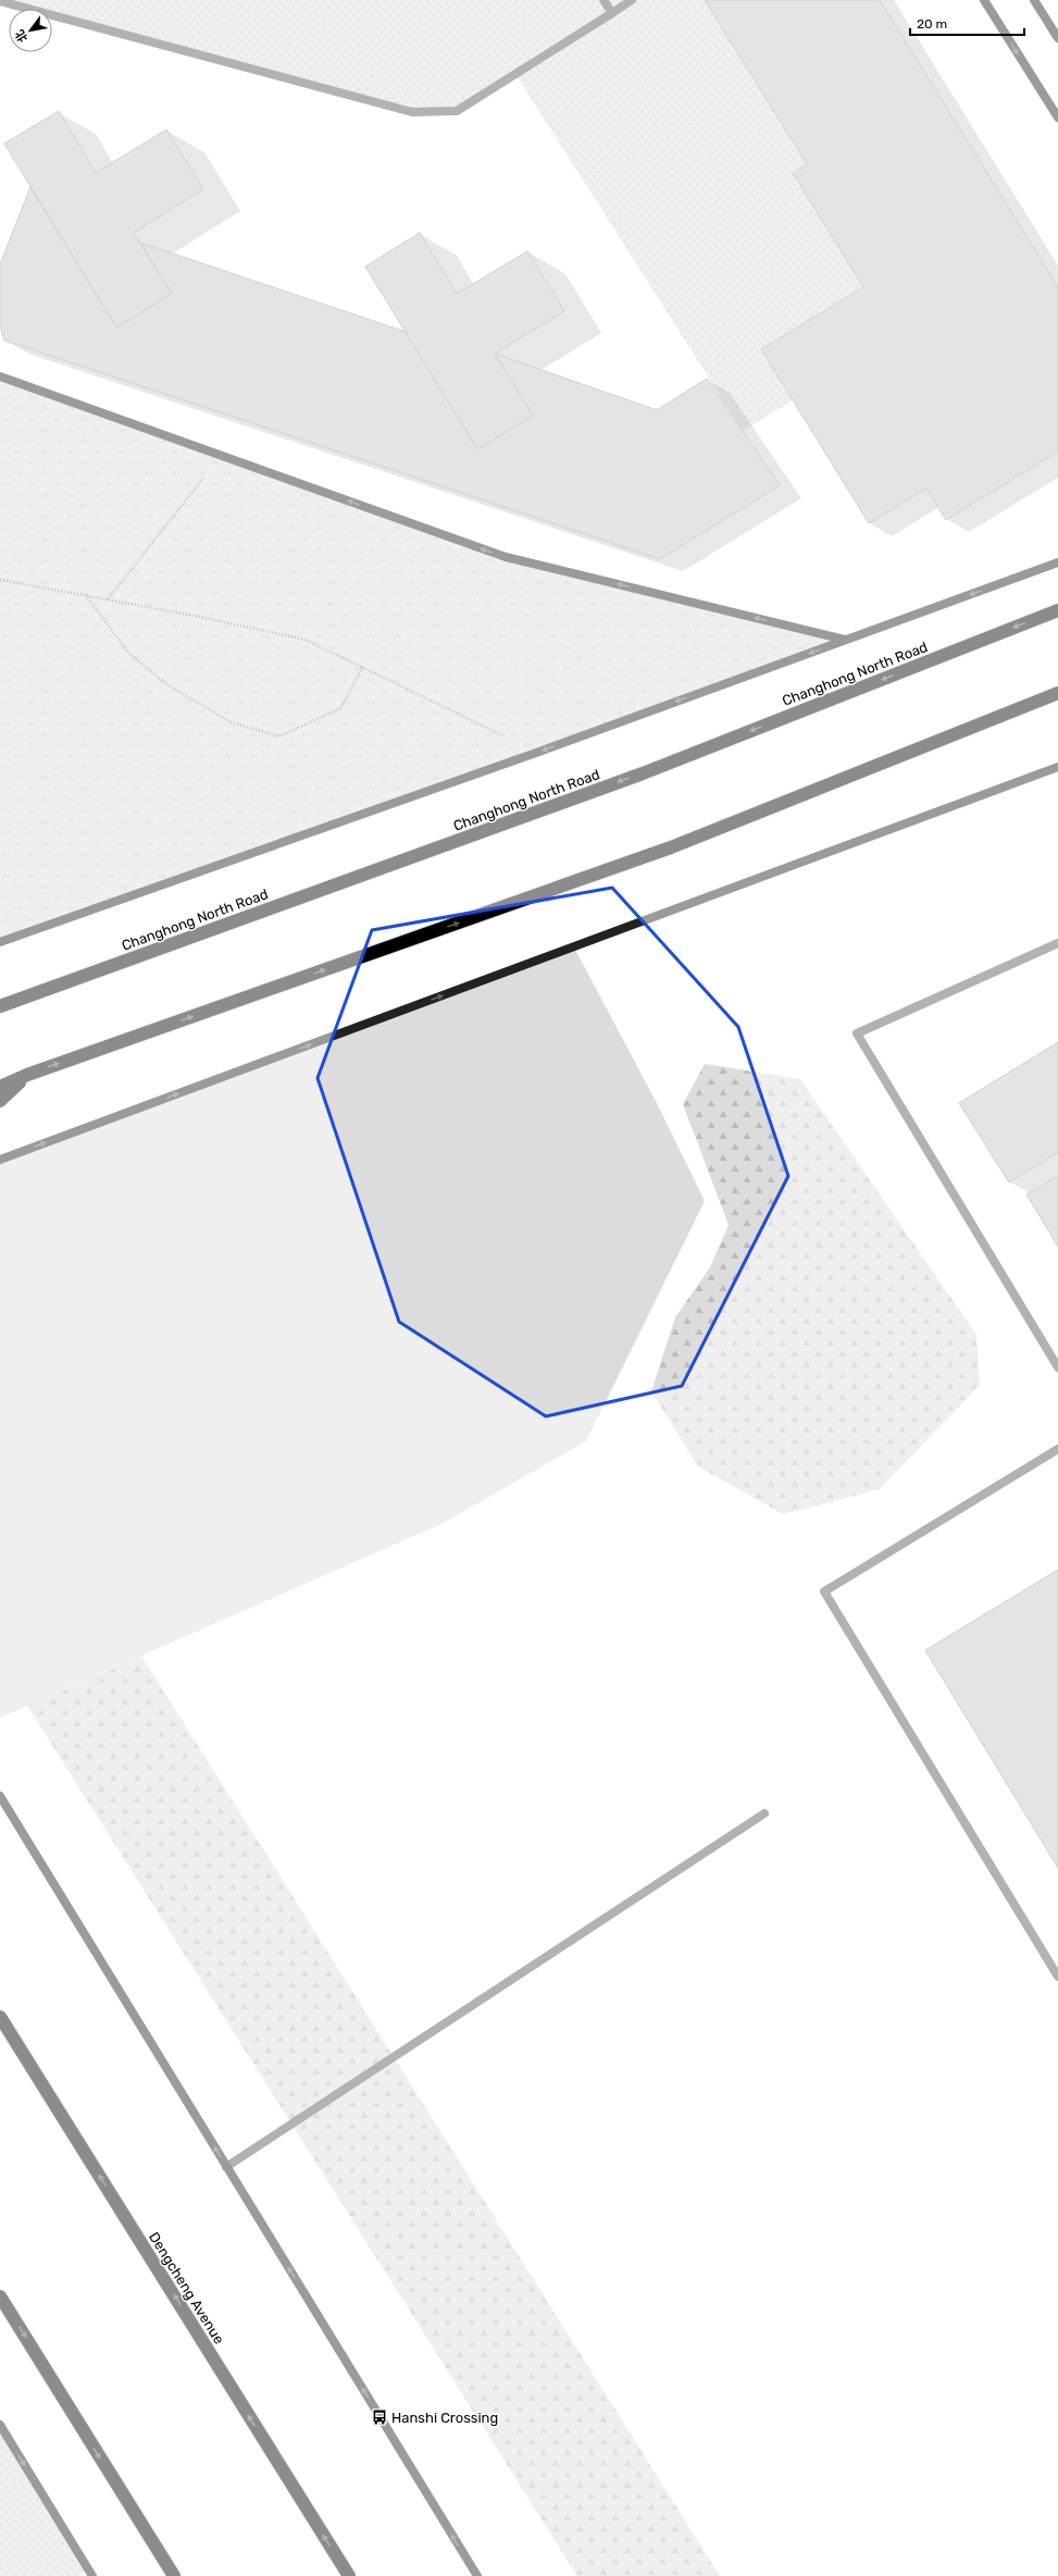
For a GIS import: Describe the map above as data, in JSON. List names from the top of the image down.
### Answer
{
  "streets": {
    "highway": ["Changhong North Road", "Dengcheng Avenue"]
  },
  "one_way": ["Dengcheng Avenue"],
  "places": {
    "bus stop": ["Hanshi Crossing"]
  },
  "scale_bar": "20 m",
  "north": "bottom left"
}
